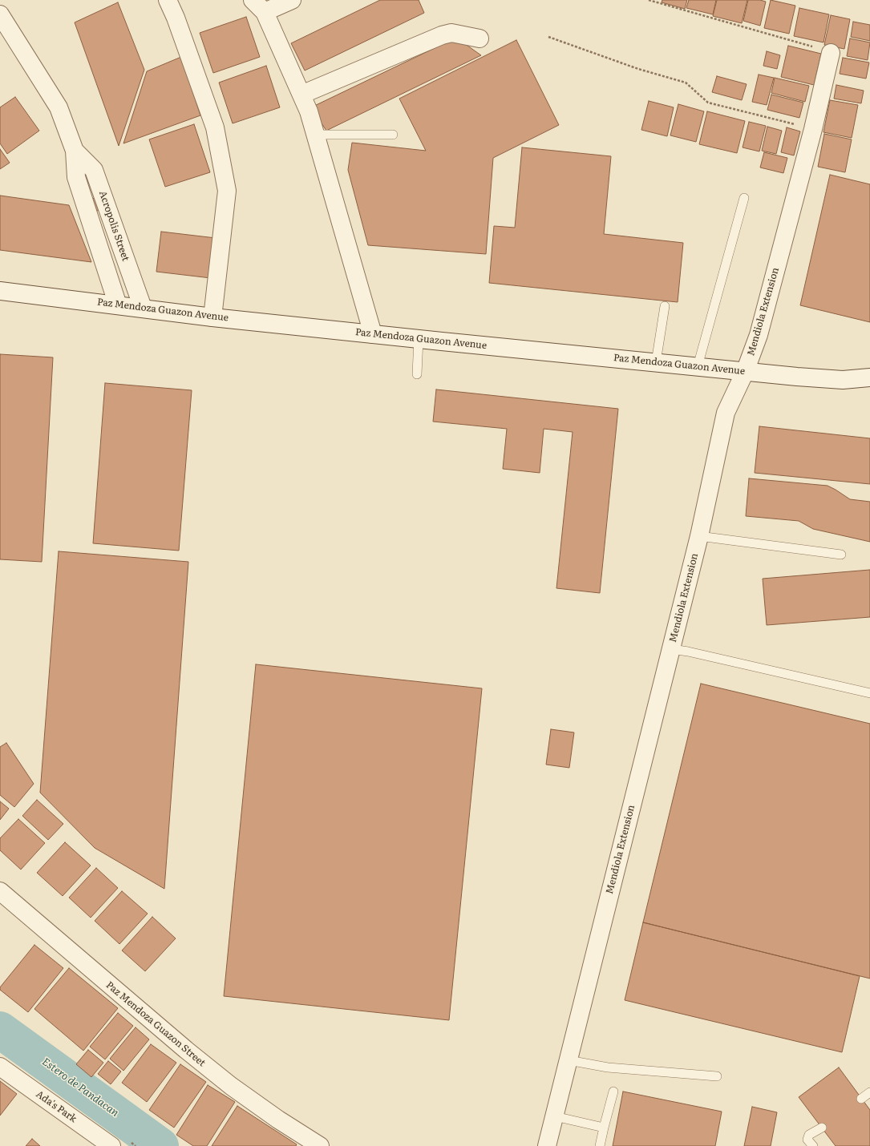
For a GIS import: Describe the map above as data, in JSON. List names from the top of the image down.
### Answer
{
  "streets": {
    "street": [
      "Acropolis Street",
      "Paz Mendoza Guazon Avenue",
      "Mendiola Extension",
      "Paz Mendoza Guazon Street",
      "Ada's Park"
    ]
  },
  "crossings": [
    ["Acropolis Street", "Paz Mendoza Guazon Avenue"],
    ["Paz Mendoza Guazon Avenue", "Mendiola Extension"]
  ],
  "water": ["Estero de Pandacan"]
}
